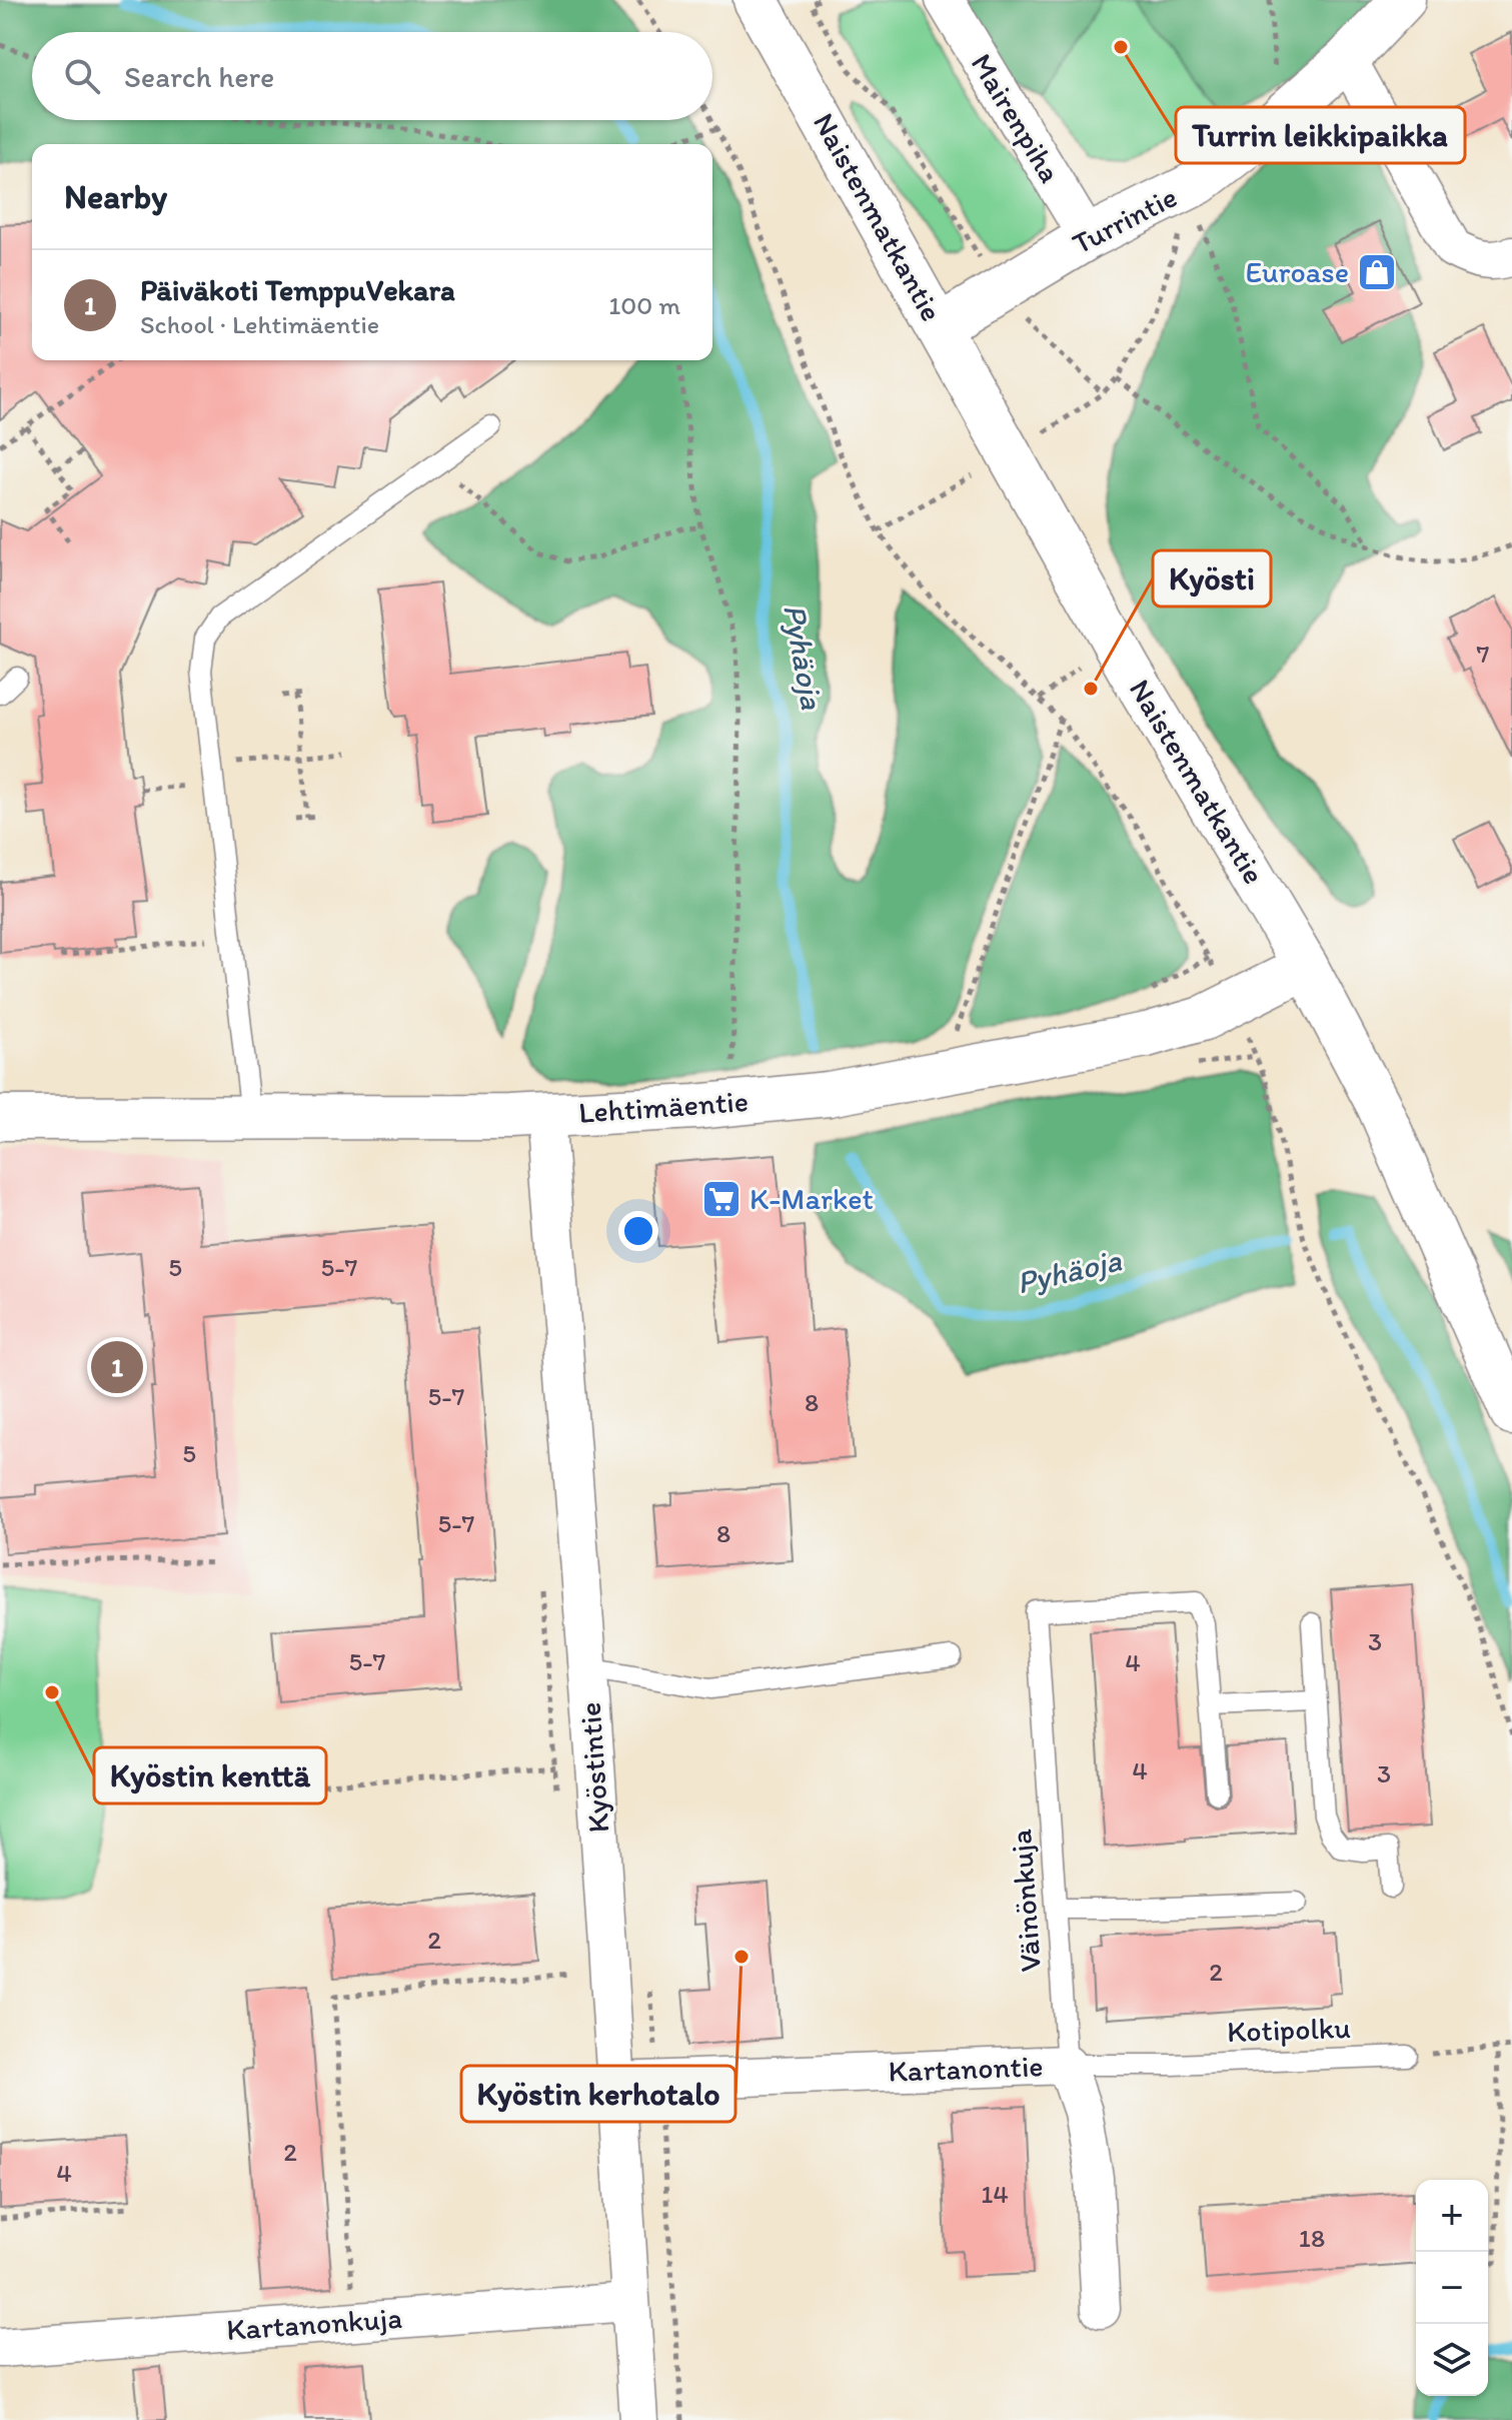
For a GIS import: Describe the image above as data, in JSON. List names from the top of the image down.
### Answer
{
  "streets": {
    "street": [
      "Mairenpiha",
      "Naistenmatkantie",
      "Turrintie",
      "Lehtimäentie",
      "Kyöstintie",
      "Kartanontie",
      "Kartanonkuja"
    ],
    "lane": ["Väinönkuja", "Kotipolku"]
  },
  "crossings": [
    ["Mairenpiha", "Turrintie"],
    ["Naistenmatkantie", "Turrintie"],
    ["Naistenmatkantie", "Lehtimäentie"],
    ["Lehtimäentie", "Kyöstintie"],
    ["Kyöstintie", "Kartanontie"],
    ["Kyöstintie", "Kartanonkuja"],
    ["Väinönkuja", "Kotipolku"],
    ["Väinönkuja", "Kartanontie"],
    ["Kotipolku", "Kartanontie"]
  ],
  "water": ["Pyhäoja"],
  "places": {
    "other": [
      "Turrin leikkipaikka",
      "Kyösti",
      "Kyöstin kenttä",
      "Kyöstin kerhotalo"
    ],
    "shop": ["Euroase"],
    "supermarket": ["K-Market"]
  },
  "house_numbers": [
    "7",
    "5",
    "5-7",
    "5-7",
    "8",
    "5",
    "5-7",
    "8",
    "3",
    "5-7",
    "4",
    "4",
    "3",
    "2",
    "2",
    "2",
    "4",
    "14",
    "18"
  ],
  "page": {
    "search": "Search here",
    "heading": "Nearby",
    "list": [
      {
        "mark": "1",
        "name": "Päiväkoti TemppuVekara",
        "note": "School · Lehtimäentie",
        "value": "100 m"
      }
    ],
    "pins": "1",
    "map_buttons": ["+", "−"]
  }
}
